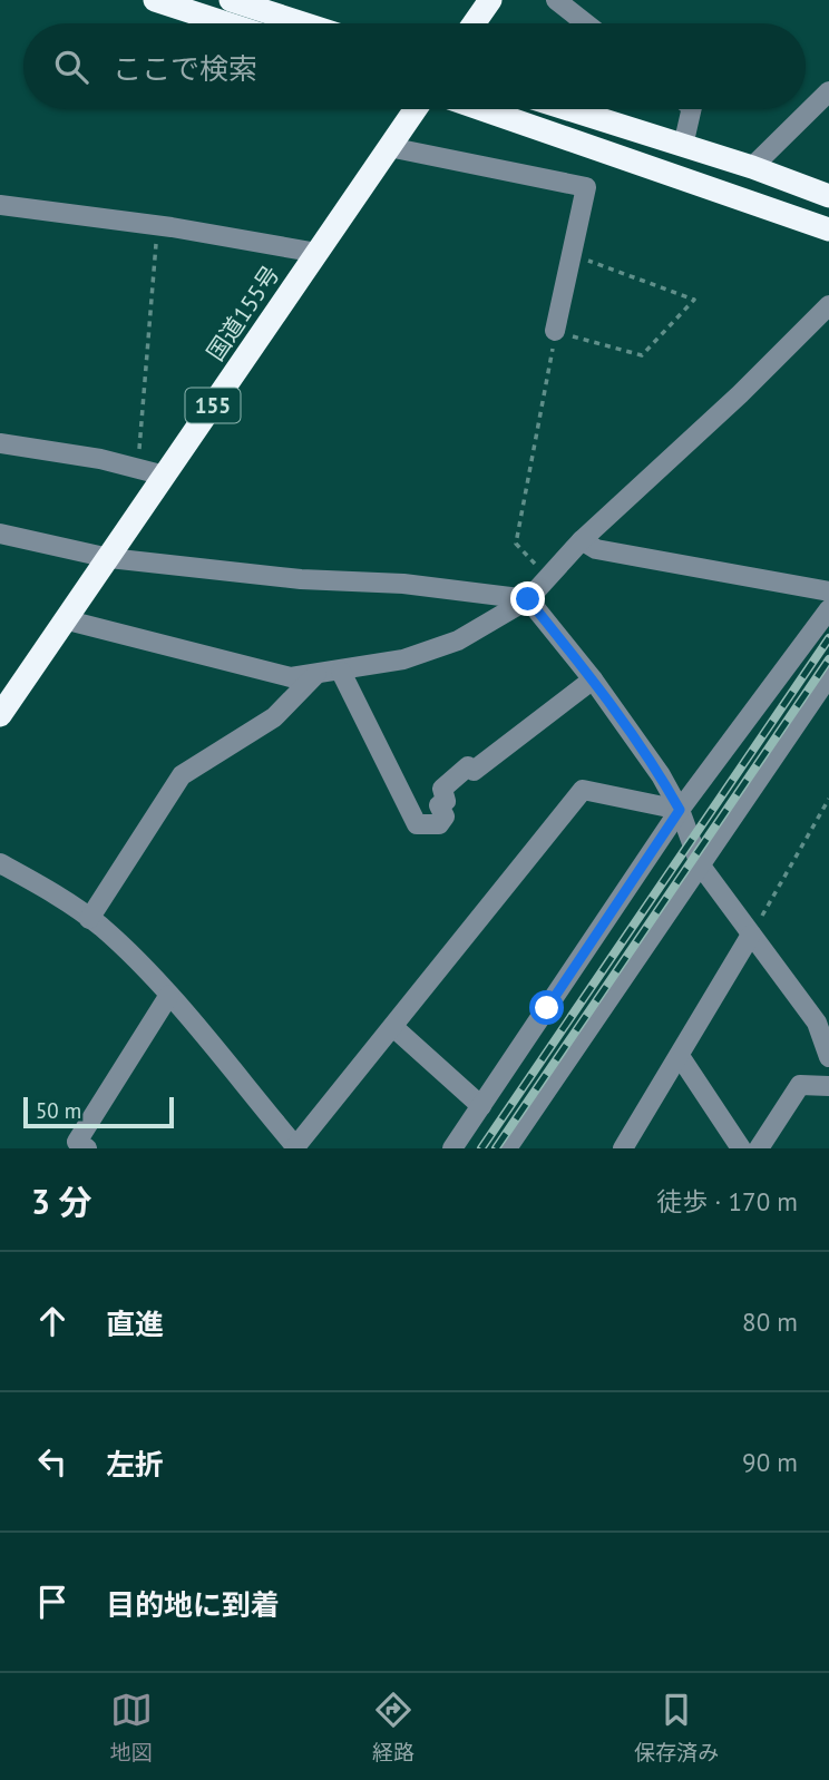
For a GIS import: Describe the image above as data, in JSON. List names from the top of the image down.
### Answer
{
  "streets": {
    "highway": ["国道155号", "155"]
  },
  "scale_bar": "50 m",
  "page": {
    "search": "ここで検索",
    "scale": "50 m",
    "heading": ["3 分", "徒歩 · 170 m"],
    "list": [
      ["直進", "80 m"],
      ["左折", "90 m"],
      "目的地に到着"
    ],
    "nav": ["地図", "経路", "保存済み"]
  }
}
